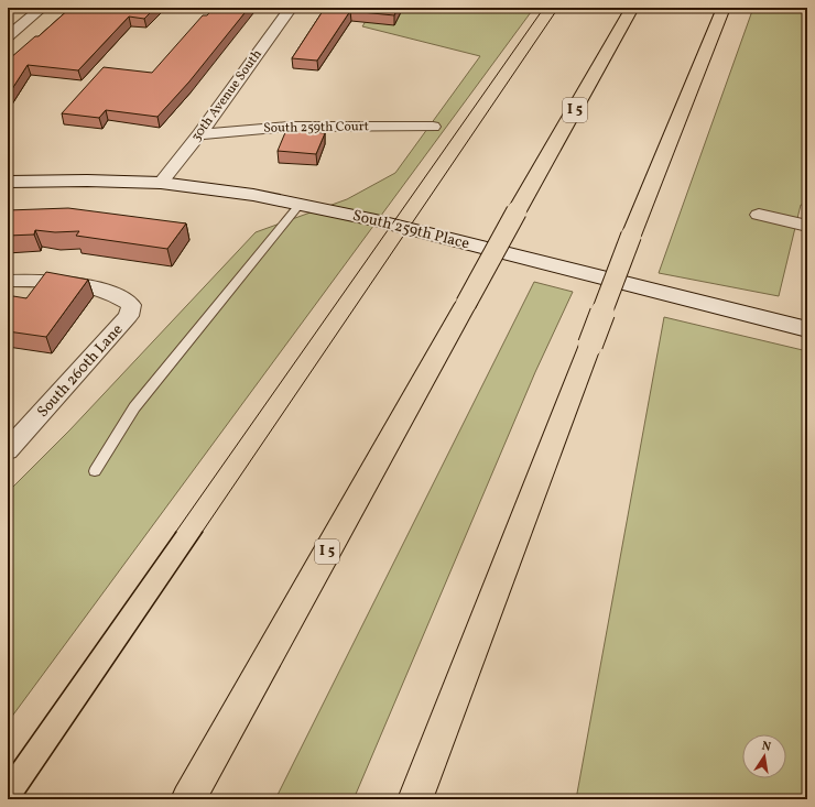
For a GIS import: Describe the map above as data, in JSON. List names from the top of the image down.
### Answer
{
  "streets": {
    "highway": ["I 5"],
    "main road": ["South 259th Place"],
    "street": ["30th Avenue South", "South 259th Court", "South 260th Lane"]
  },
  "crossings": [
    ["30th Avenue South", "South 259th Court"],
    ["30th Avenue South", "South 259th Place"]
  ],
  "north": "top"
}
